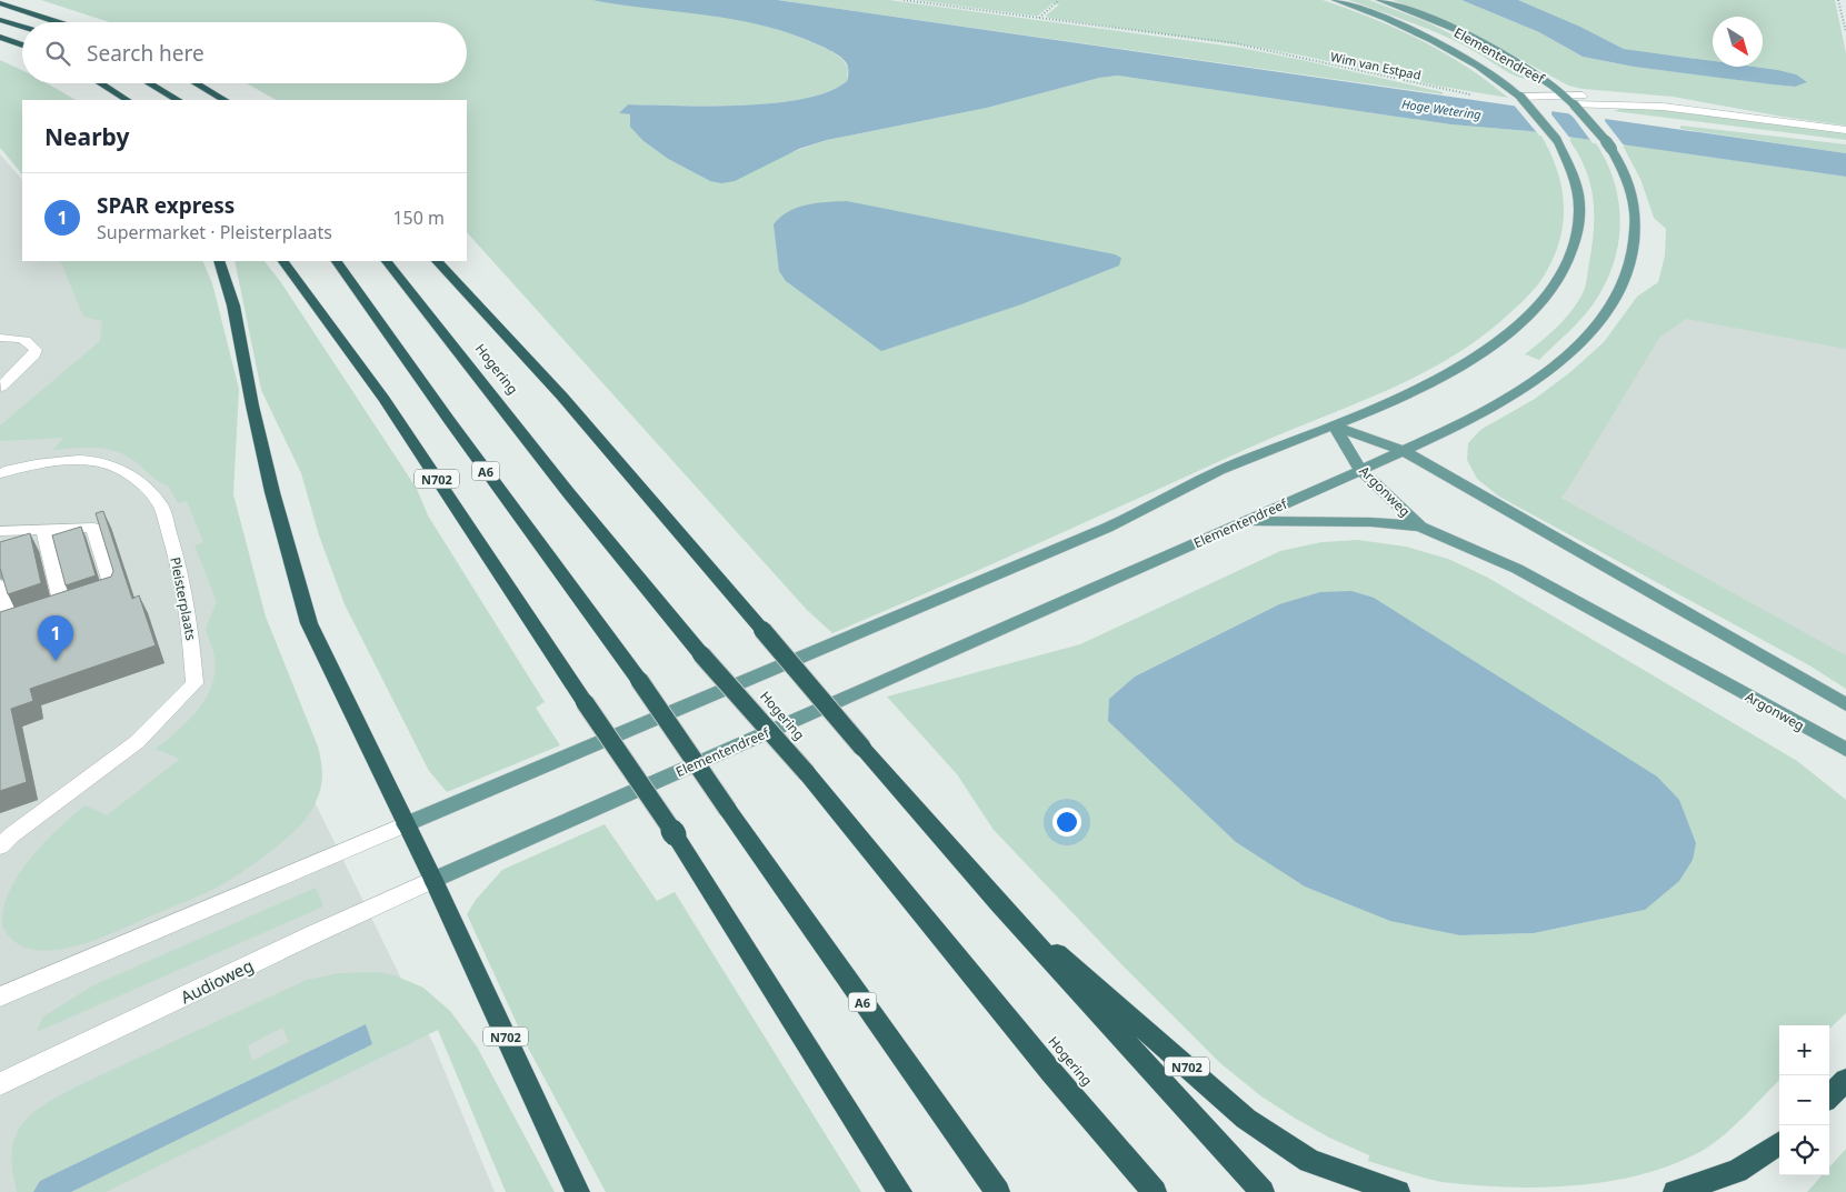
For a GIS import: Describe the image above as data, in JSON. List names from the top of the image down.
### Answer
{
  "streets": {
    "highway": ["Hogering", "A6", "N702"],
    "main road": ["Elementendreef", "Argonweg"],
    "street": ["Pleisterplaats", "Audioweg"],
    "path": ["Wim van Estpad"]
  },
  "crossings": [
    ["Elementendreef", "N702"],
    ["Elementendreef", "Argonweg"],
    ["Elementendreef", "Audioweg"],
    ["N702", "Audioweg"]
  ],
  "water": ["Hoge Wetering"],
  "north": "bottom right",
  "page": {
    "search": "Search here",
    "heading": "Nearby",
    "list": [
      {
        "mark": "1",
        "name": "SPAR express",
        "note": "Supermarket · Pleisterplaats",
        "value": "150 m"
      }
    ],
    "pins": "1",
    "map_buttons": ["+", "−"]
  }
}
